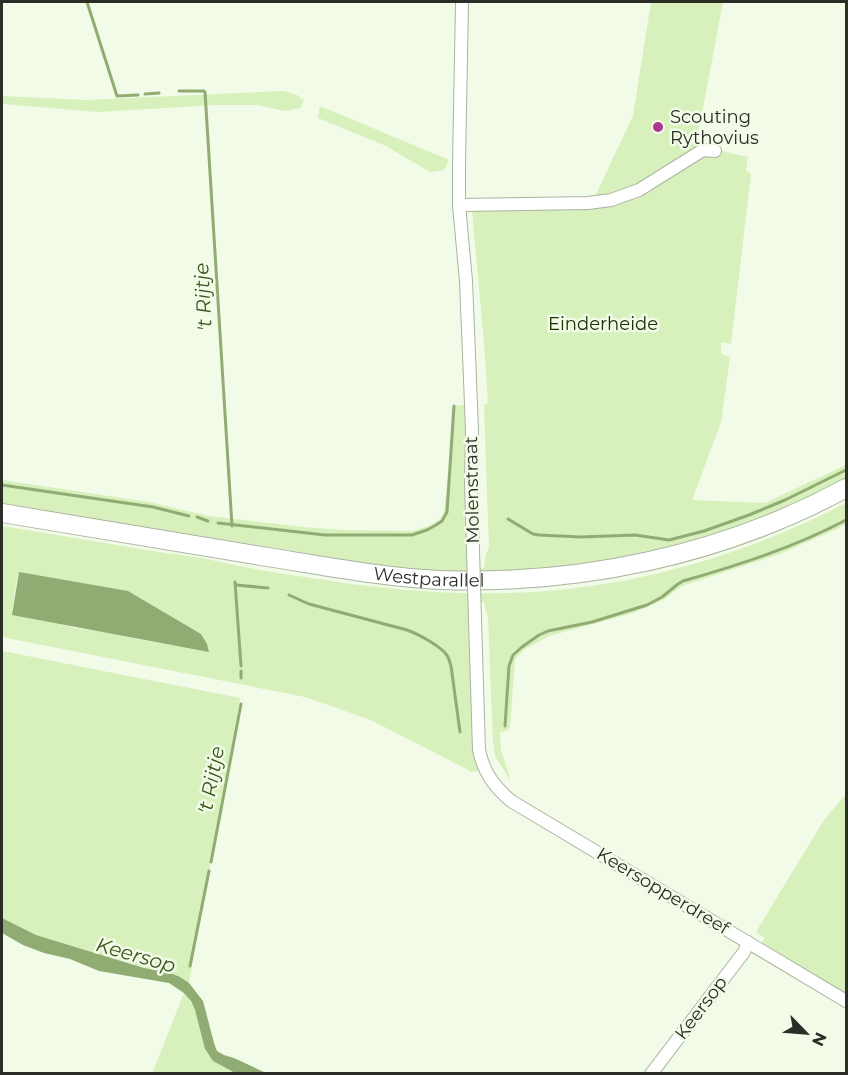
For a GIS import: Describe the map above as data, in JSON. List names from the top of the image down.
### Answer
{
  "streets": {
    "main road": ["Westparallel"],
    "street": ["Molenstraat", "Keersopperdreef", "Keersop"]
  },
  "crossings": [
    ["Molenstraat", "Keersopperdreef"],
    ["Keersopperdreef", "Keersop"]
  ],
  "water": ["'t Rijtje", "Keersop"],
  "parks": ["Einderheide"],
  "places": ["Scouting Rythovius"],
  "north": "bottom right"
}
